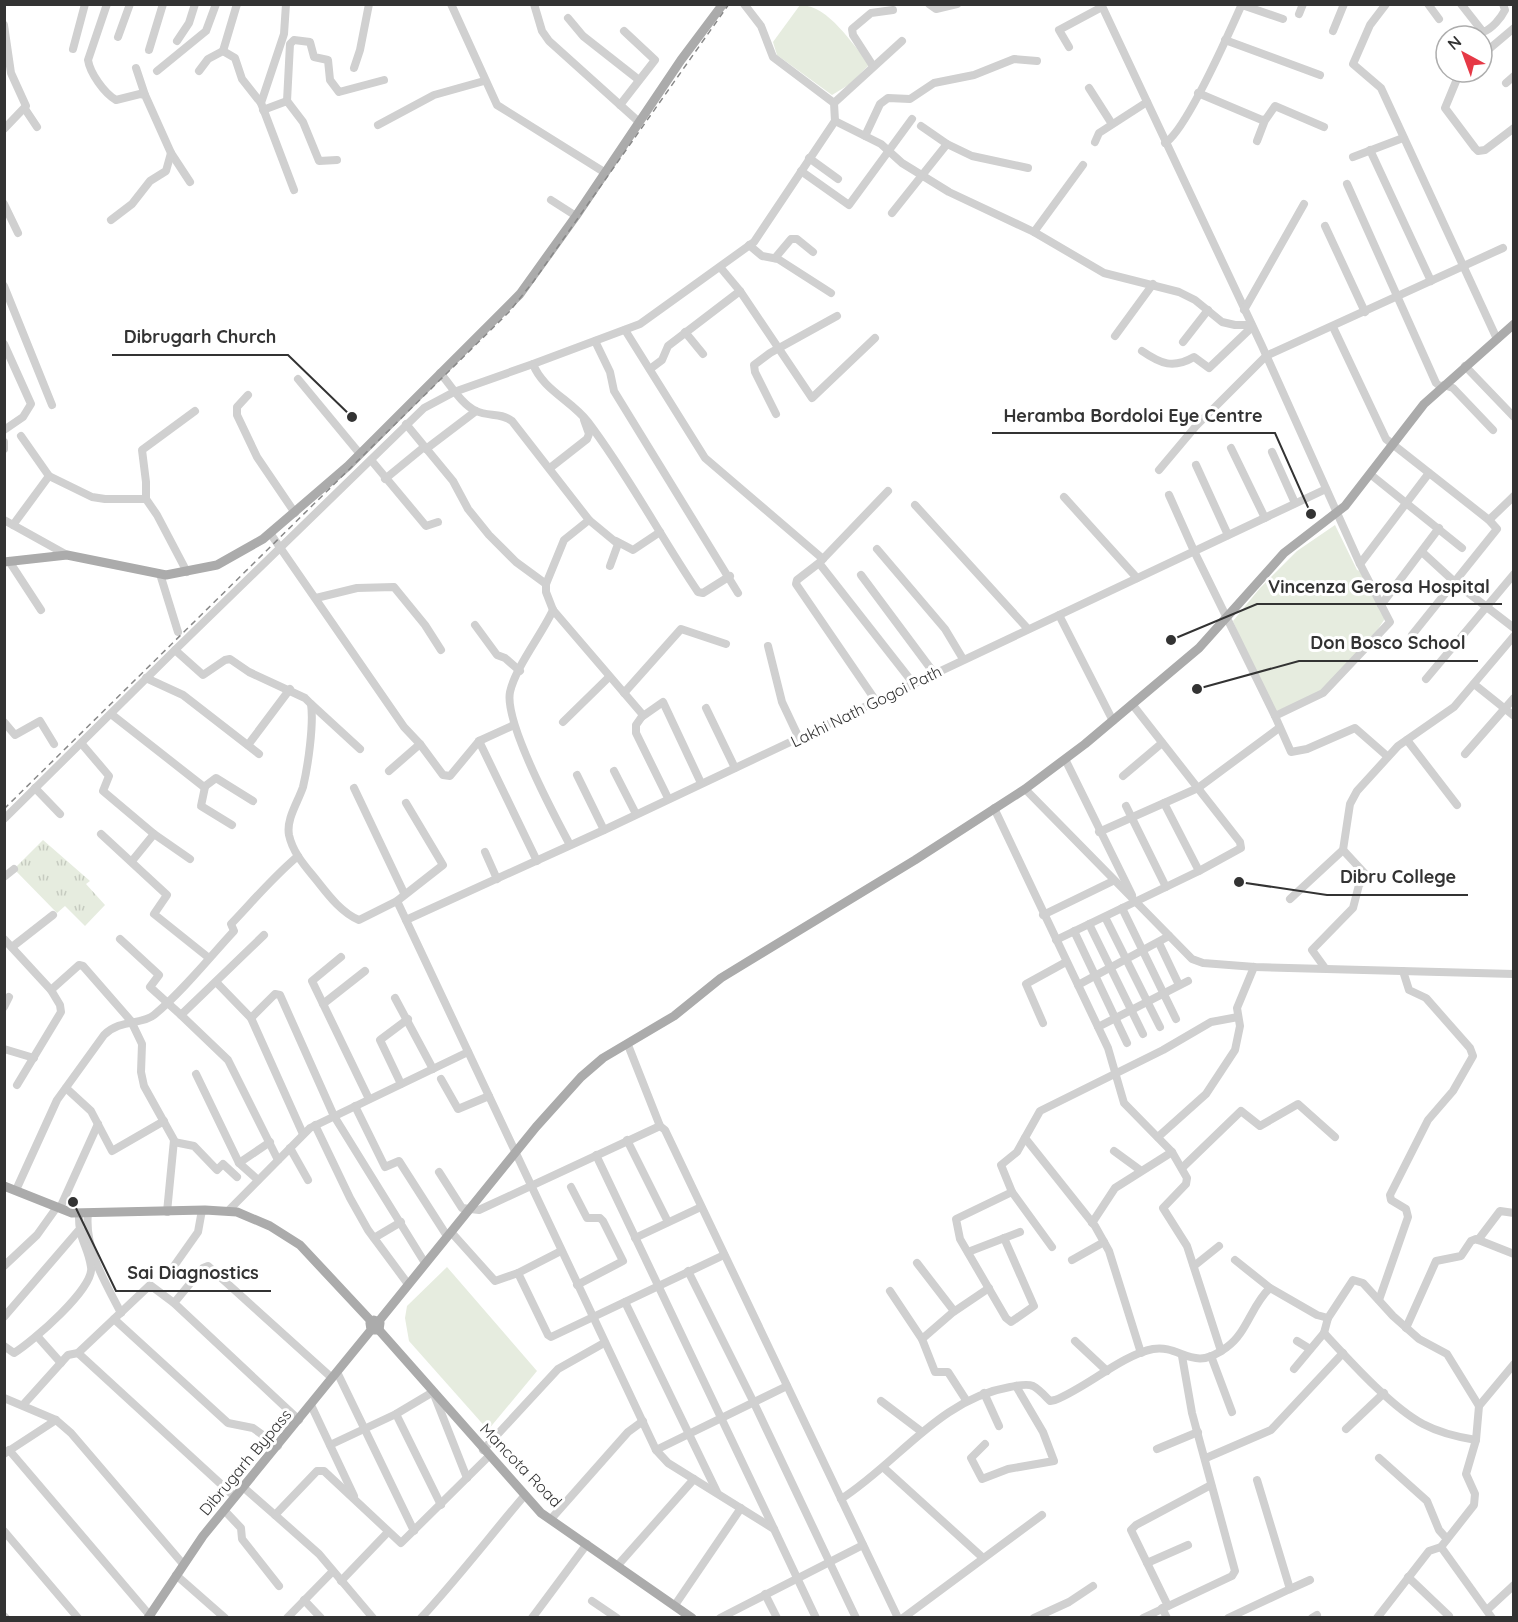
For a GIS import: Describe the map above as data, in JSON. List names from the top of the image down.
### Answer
{
  "streets": {
    "main road": ["Dibrugarh Bypass", "Mancota Road"],
    "street": ["Lakhi Nath Gogoi Path"]
  },
  "crossings": [
    ["Dibrugarh Bypass", "Mancota Road"]
  ],
  "places": [
    "Dibrugarh Church",
    "Heramba Bordoloi Eye Centre",
    "Vincenza Gerosa Hospital",
    "Don Bosco School",
    "Dibru College",
    "Sai Diagnostics"
  ],
  "north": "top left"
}
